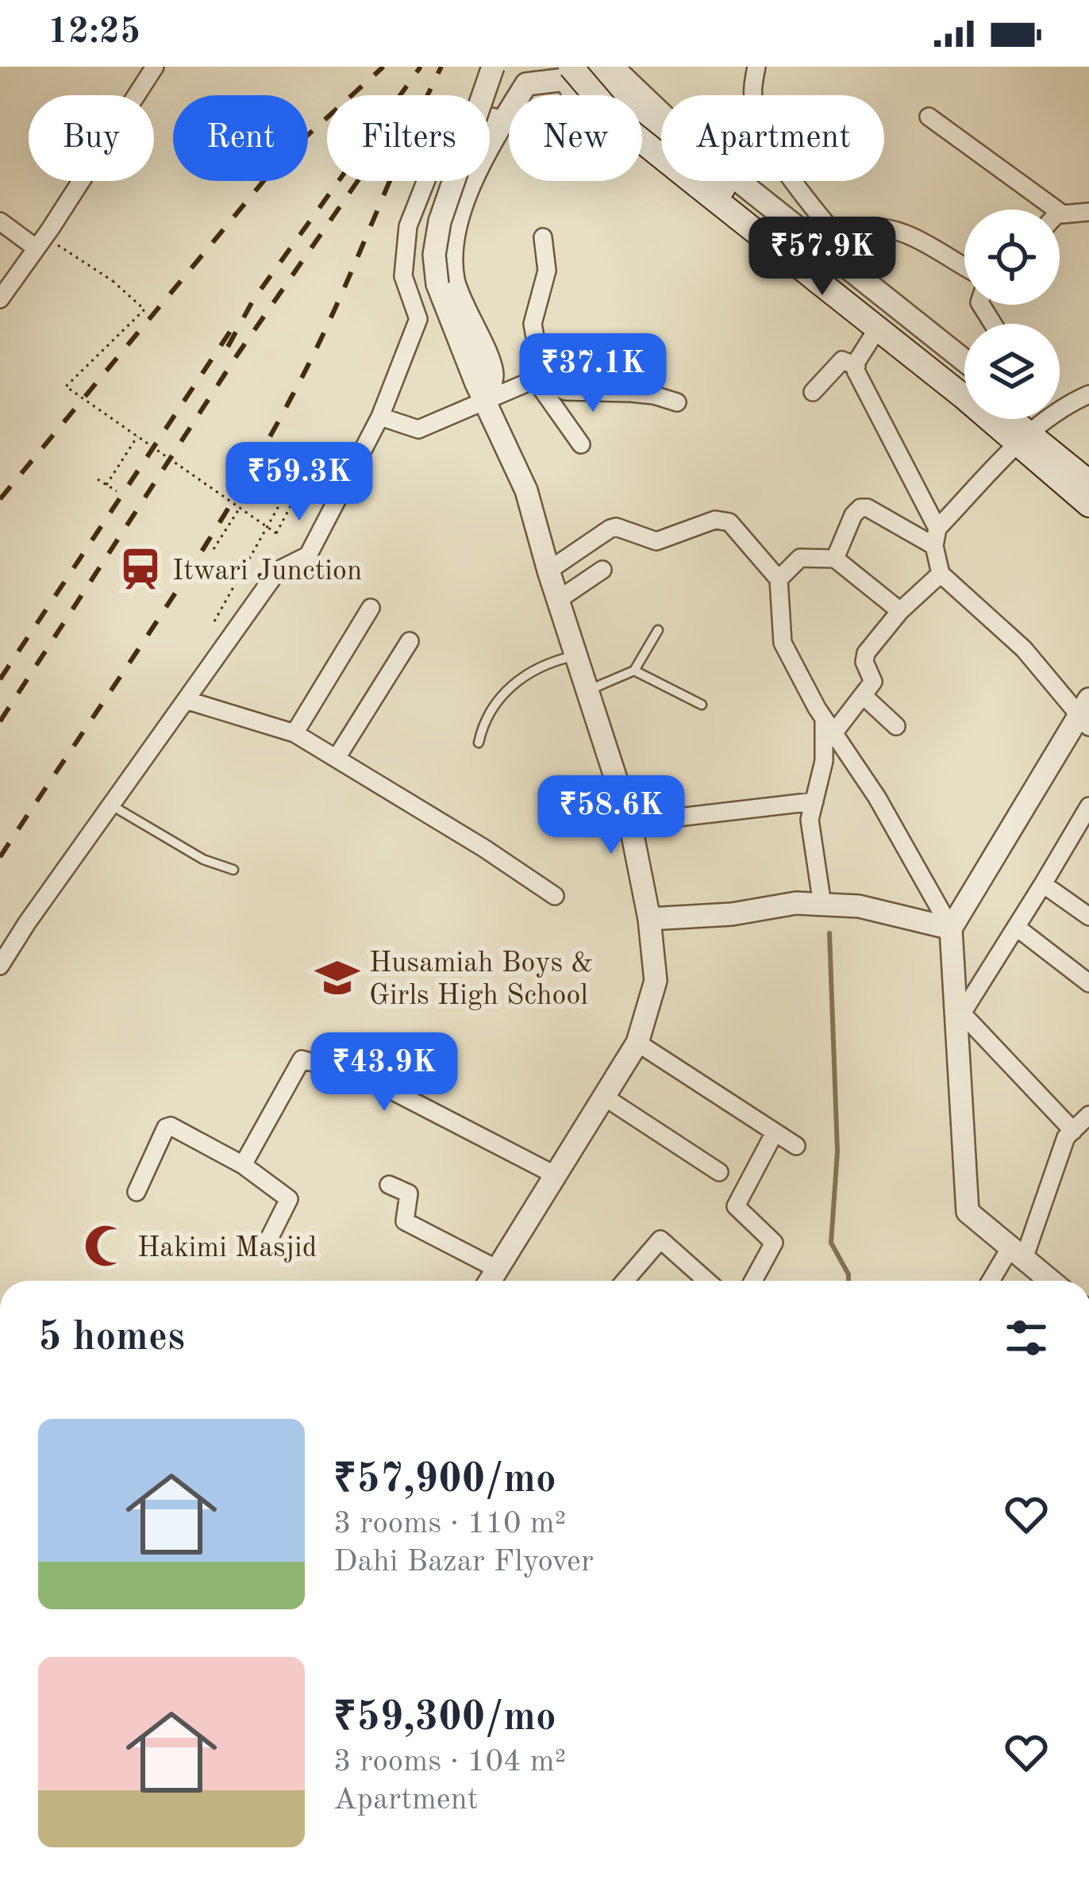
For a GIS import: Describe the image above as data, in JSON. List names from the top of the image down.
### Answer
{
  "places": {
    "station": ["Itwari Junction"],
    "school or university": ["Husamiah Boys & Girls High School"],
    "mosque": ["Hakimi Masjid"]
  },
  "page": {
    "status": "12:25",
    "chip": [
      "Buy",
      "Rent",
      "Filters",
      "New",
      "Apartment"
    ],
    "price": [
      "₹57.9K",
      "₹37.1K",
      "₹59.3K",
      "₹58.6K",
      "₹43.9K"
    ],
    "heading": "5 homes",
    "list": [
      {
        "name": "₹57,900/mo",
        "note": "3 rooms · 110 m² · Dahi Bazar Flyover"
      },
      {
        "name": "₹59,300/mo",
        "note": "3 rooms · 104 m² · Apartment"
      }
    ]
  }
}
